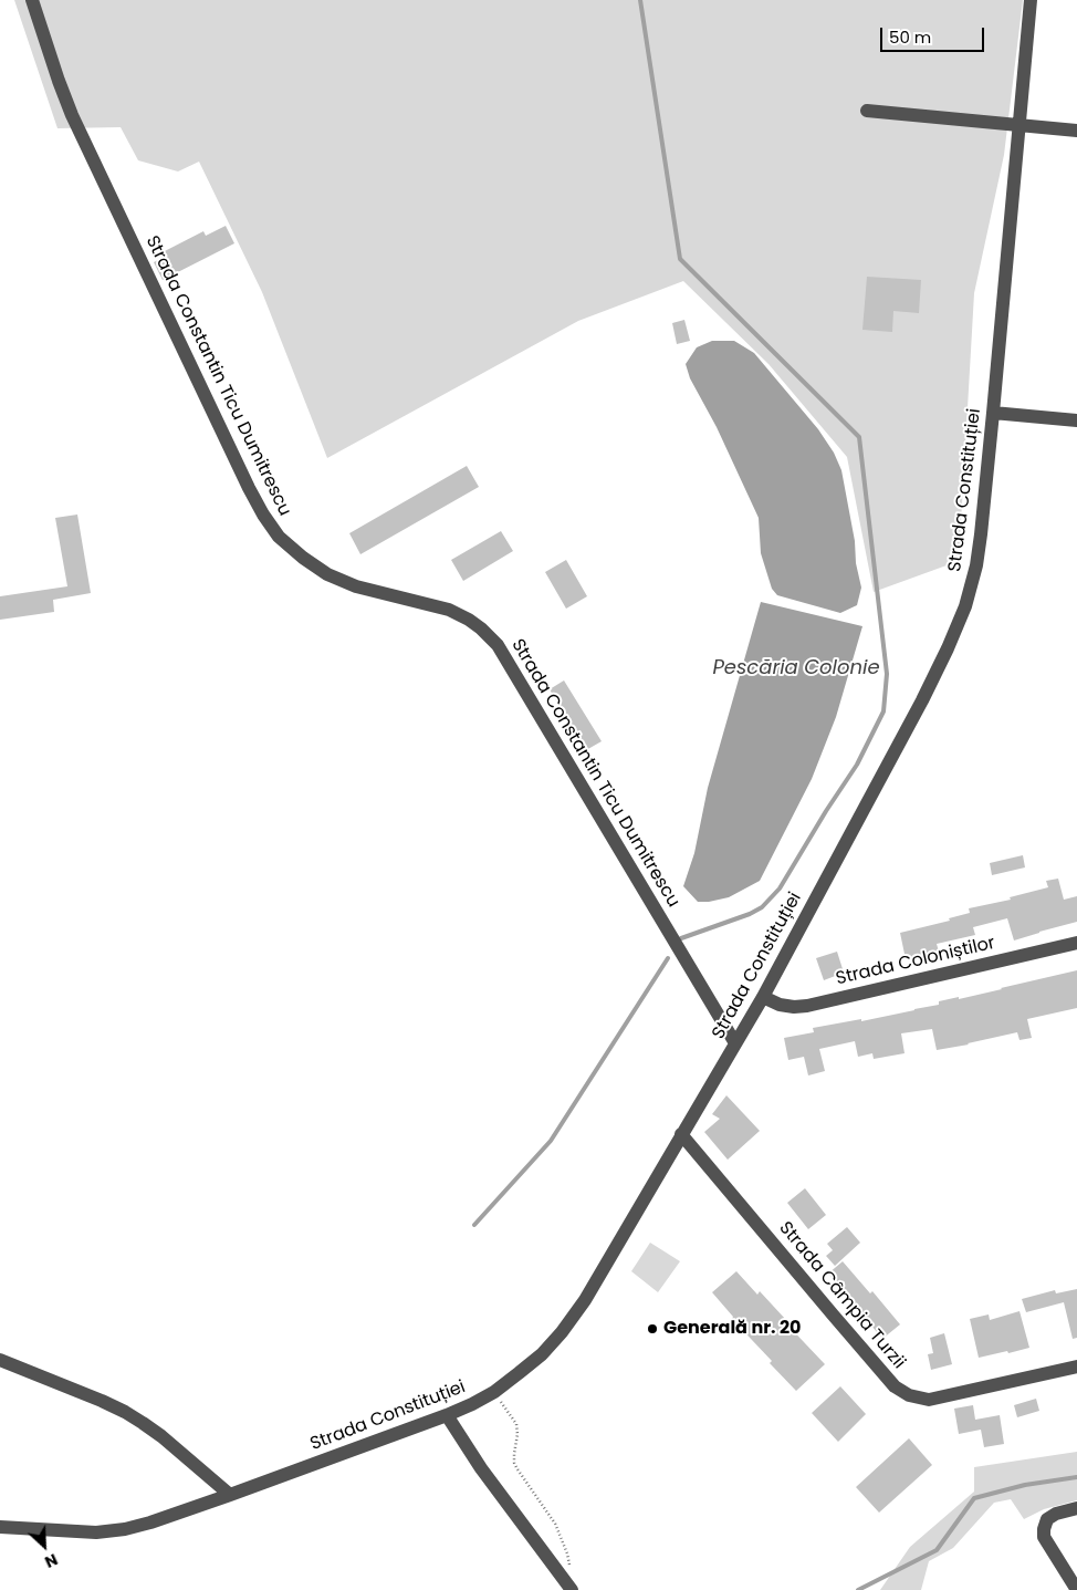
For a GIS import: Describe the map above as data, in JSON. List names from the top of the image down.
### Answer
{
  "streets": {
    "street": [
      "Strada Constantin Ticu Dumitrescu",
      "Strada Constituției",
      "Strada Coloniștilor",
      "Strada Câmpia Turzii"
    ]
  },
  "crossings": [
    ["Strada Constantin Ticu Dumitrescu", "Strada Constituției"],
    ["Strada Constituției", "Strada Coloniștilor"],
    ["Strada Constituției", "Strada Câmpia Turzii"]
  ],
  "water": ["Pescăria Colonie"],
  "places": ["Generală nr. 20"],
  "scale_bar": "50 m",
  "north": "bottom right"
}
